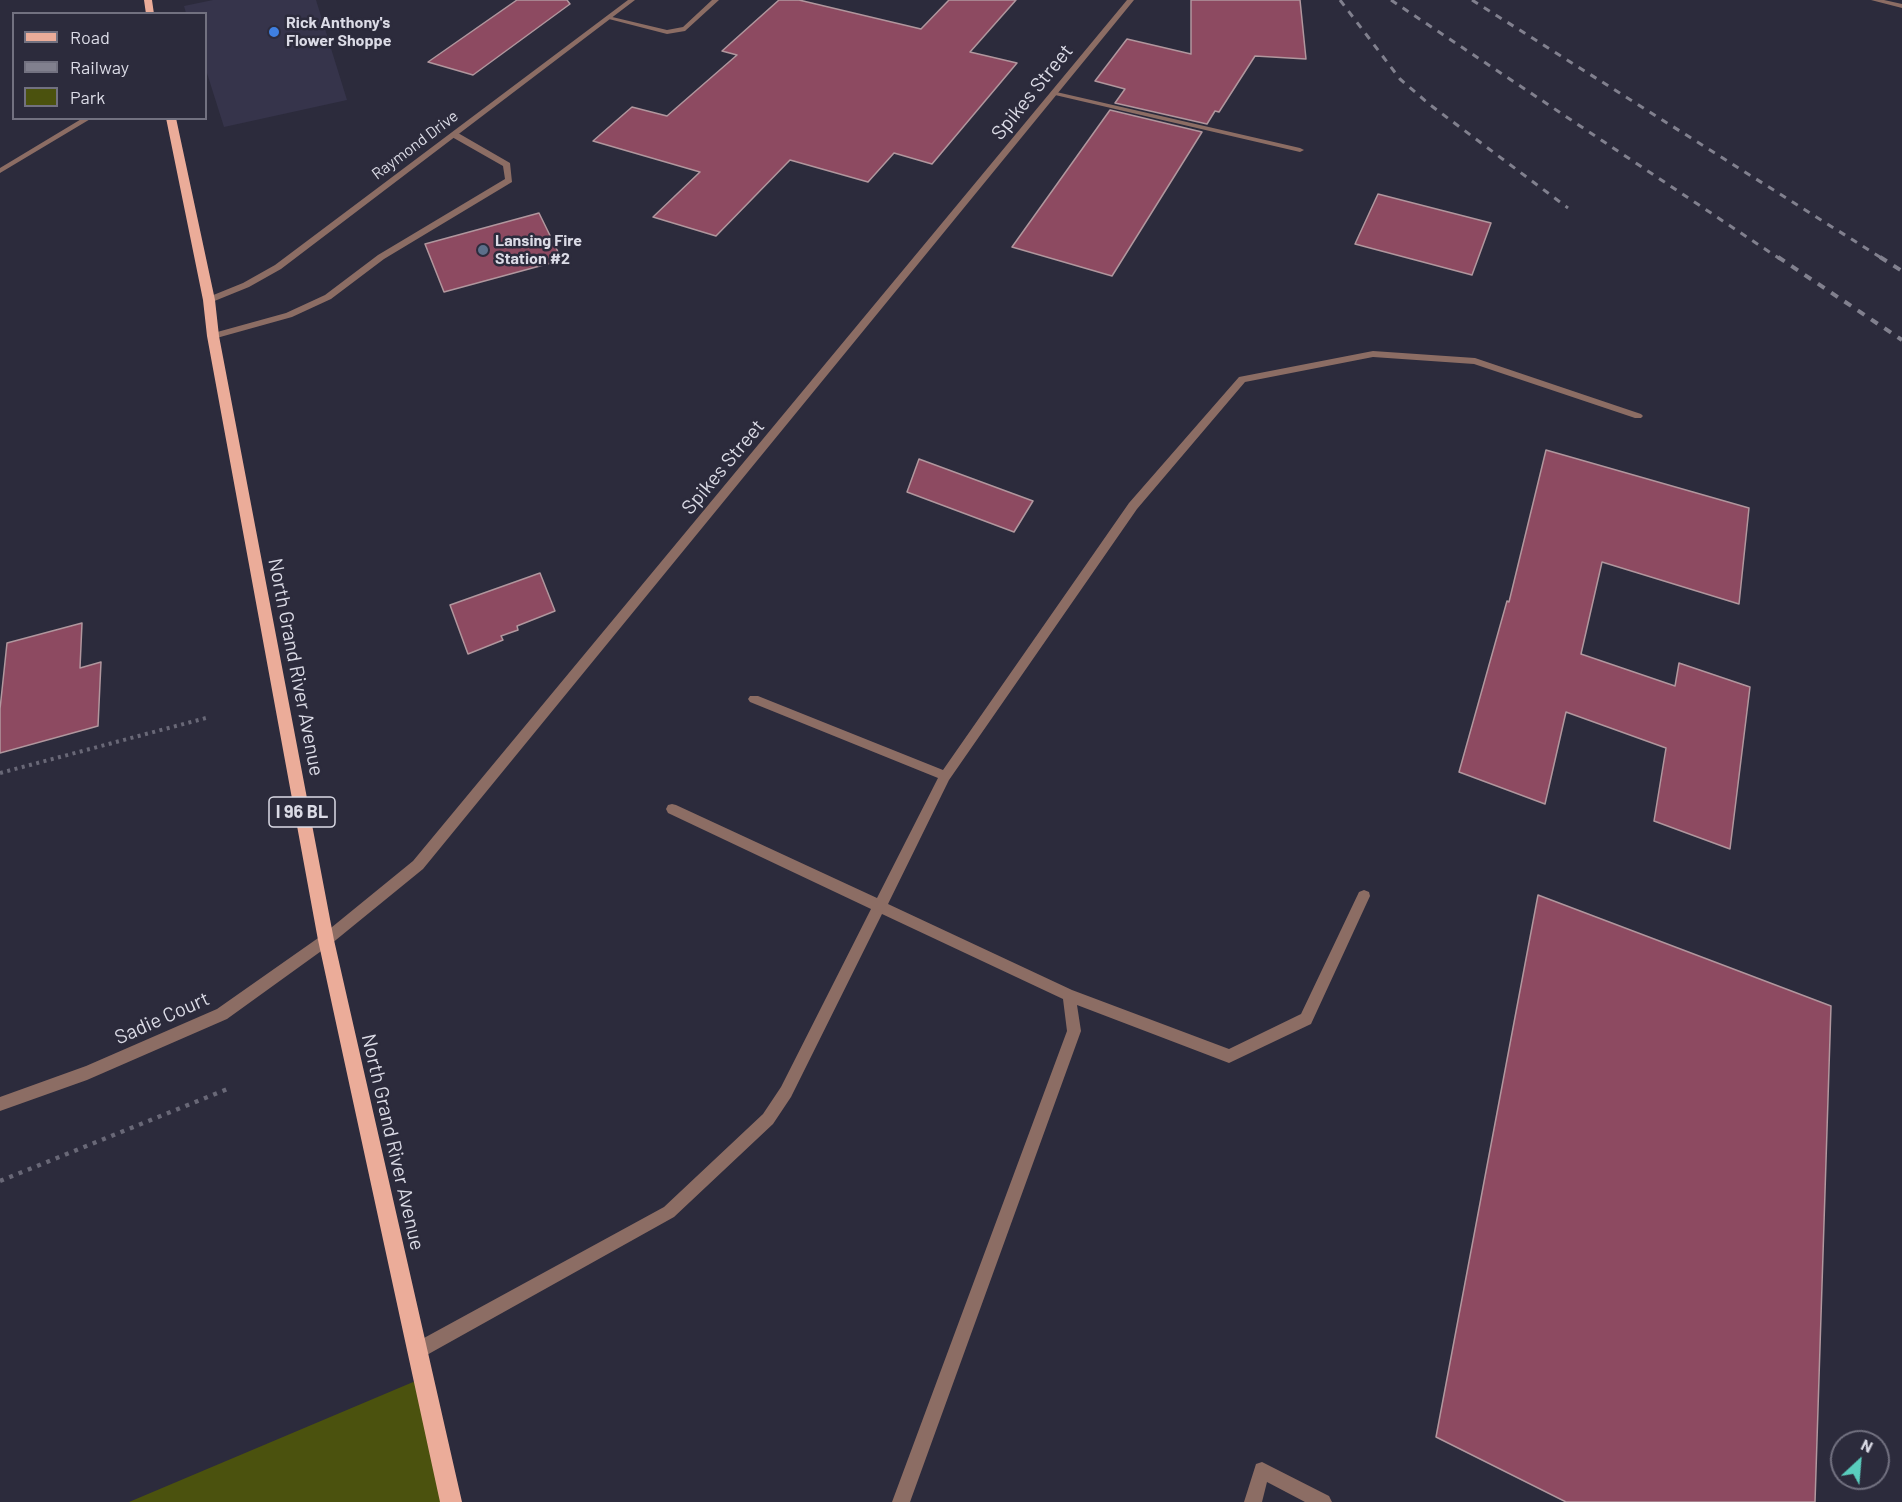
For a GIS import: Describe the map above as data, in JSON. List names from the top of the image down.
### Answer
{
  "streets": {
    "main road": ["North Grand River Avenue", "I 96 BL"],
    "street": ["Spikes Street", "Raymond Drive", "Sadie Court"]
  },
  "crossings": [
    ["Spikes Street", "North Grand River Avenue"],
    ["Spikes Street", "Sadie Court"],
    ["Raymond Drive", "North Grand River Avenue"],
    ["North Grand River Avenue", "Sadie Court"]
  ],
  "places": ["Rick Anthony's Flower Shoppe", "Lansing Fire Station #2"],
  "legend": ["Road", "Railway", "Park"],
  "north": "top right"
}
